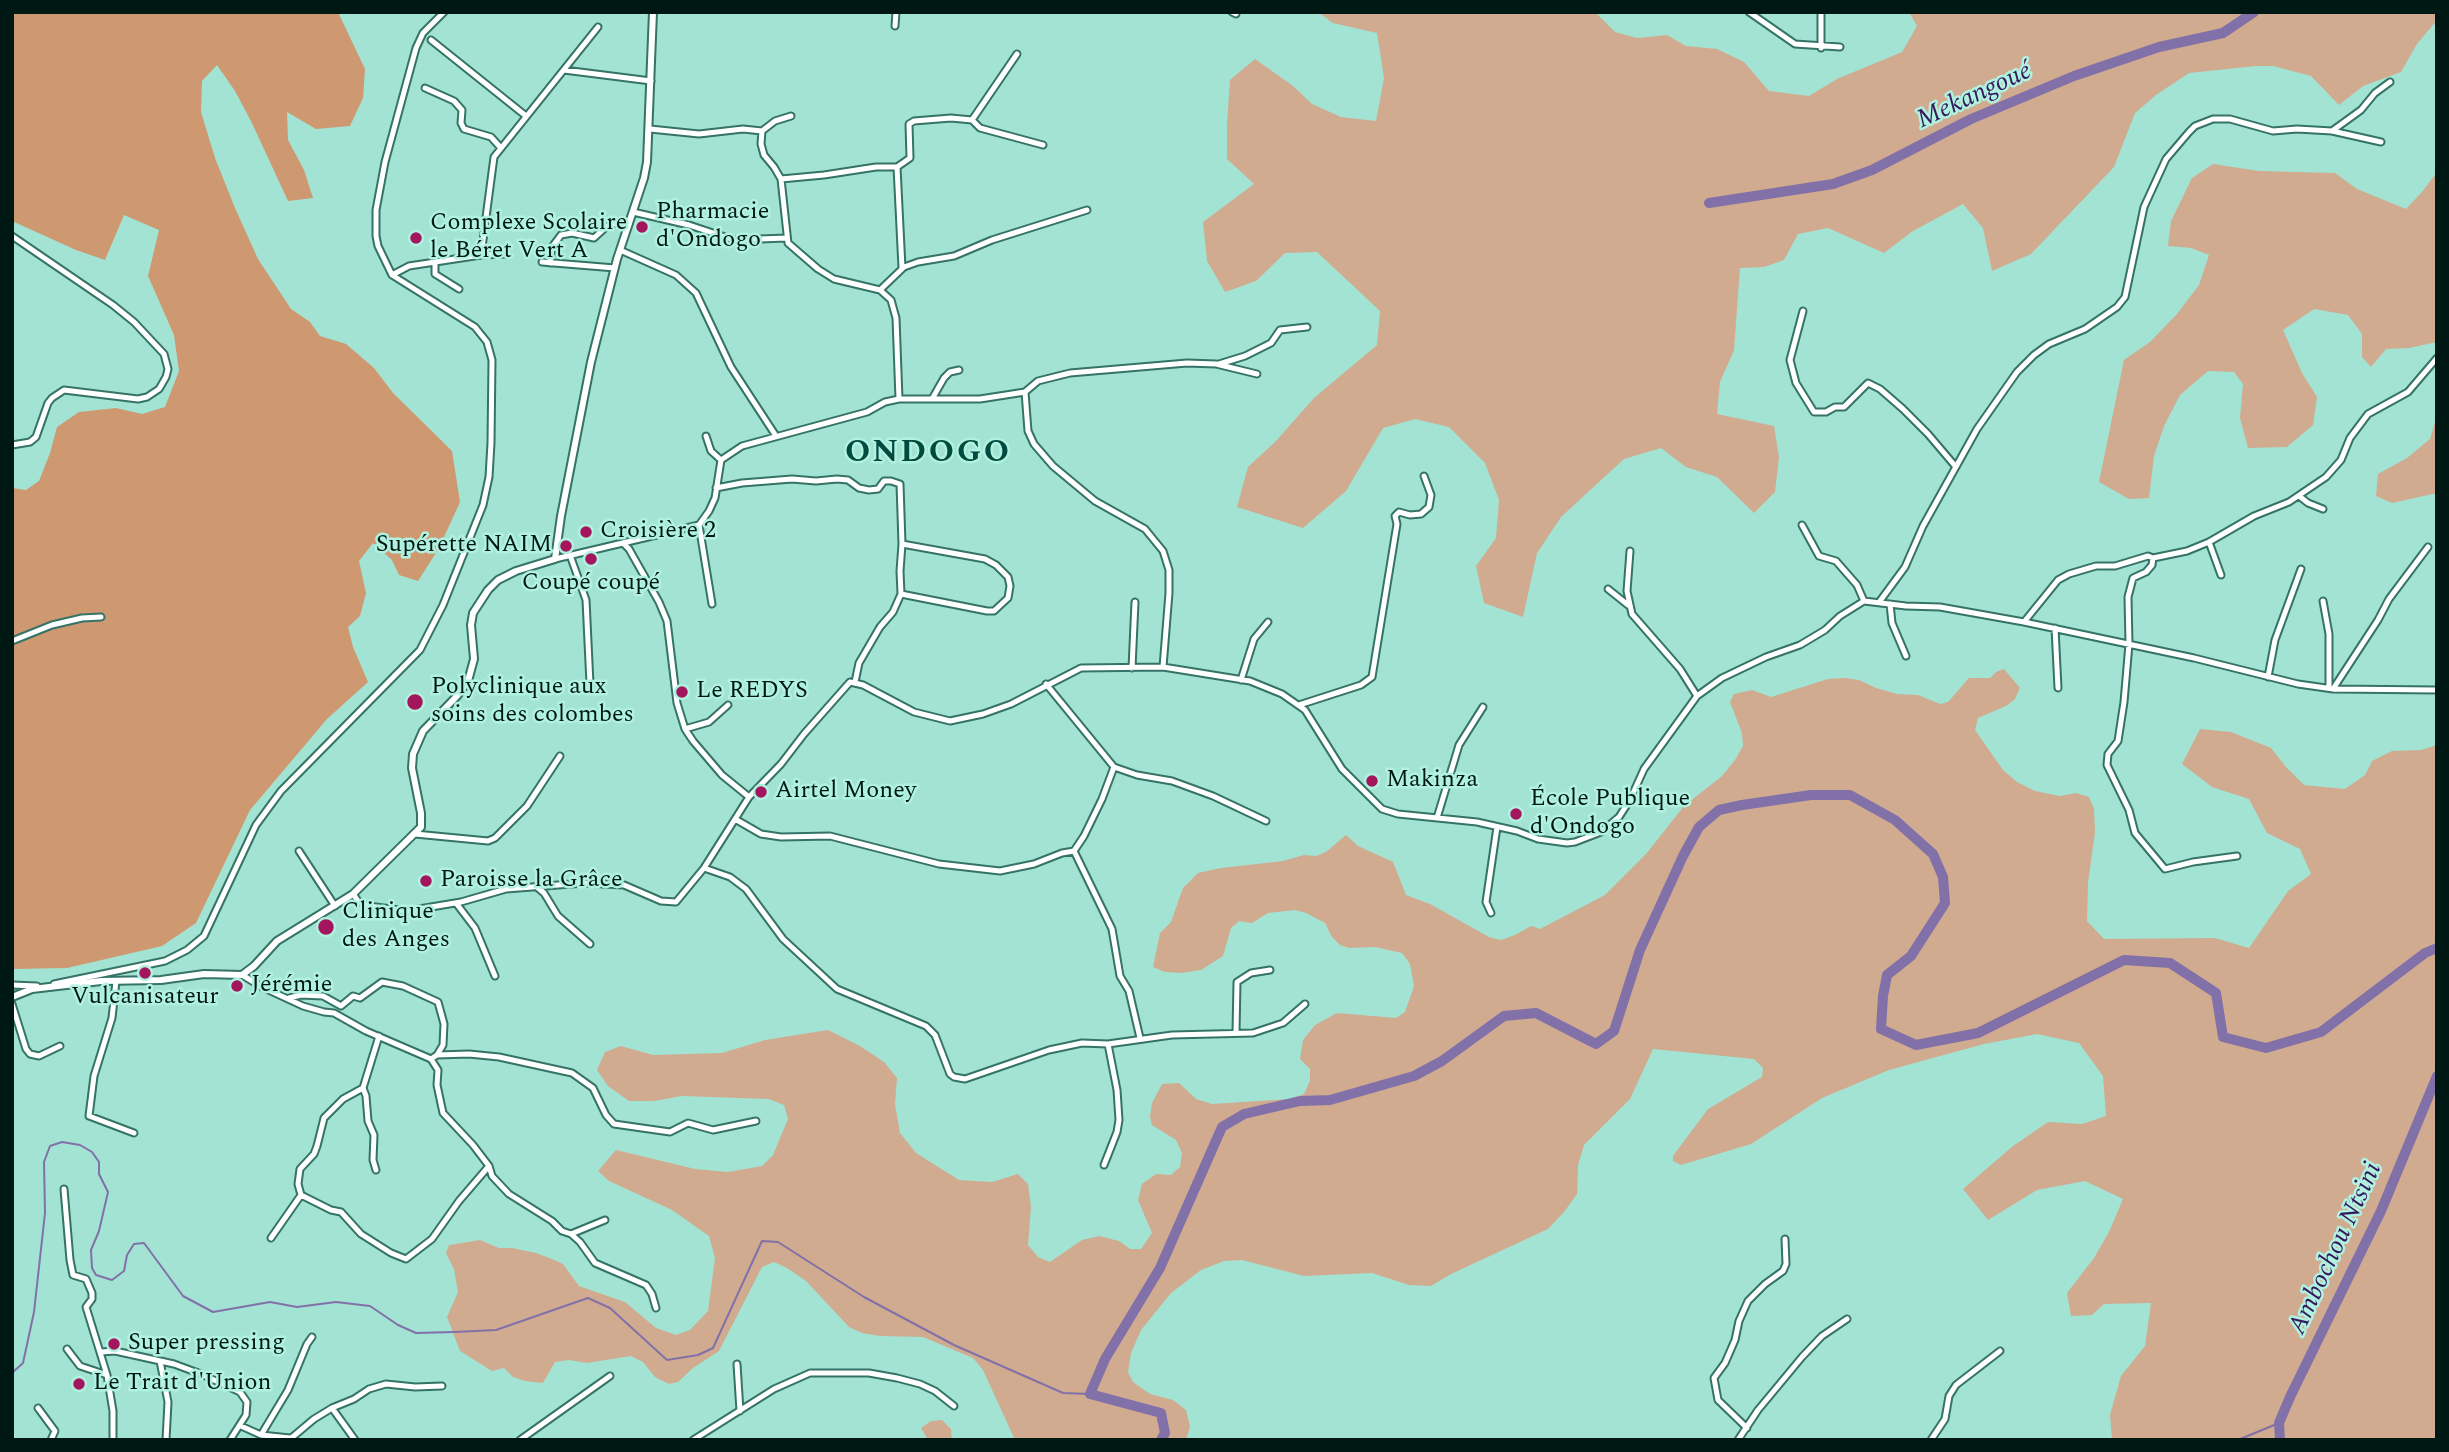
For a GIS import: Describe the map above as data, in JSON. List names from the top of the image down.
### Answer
{
  "districts": ["ONDOGO"],
  "water": ["Mekangoué", "Ambochou Ntsini"],
  "places": [
    "Pharmacie d'Ondogo",
    "Complexe Scolaire le Béret Vert A",
    "Croisière 2",
    "Supérette NAIM",
    "Coupé coupé",
    "Le REDYS",
    "Polyclinique aux soins des colombes",
    "Makinza",
    "Airtel Money",
    "École Publique d'Ondogo",
    "Paroisse la Grâce",
    "Clinique des Anges",
    "Vulcanisateur",
    "Jérémie",
    "Super pressing",
    "Le Trait d'Union"
  ]
}
